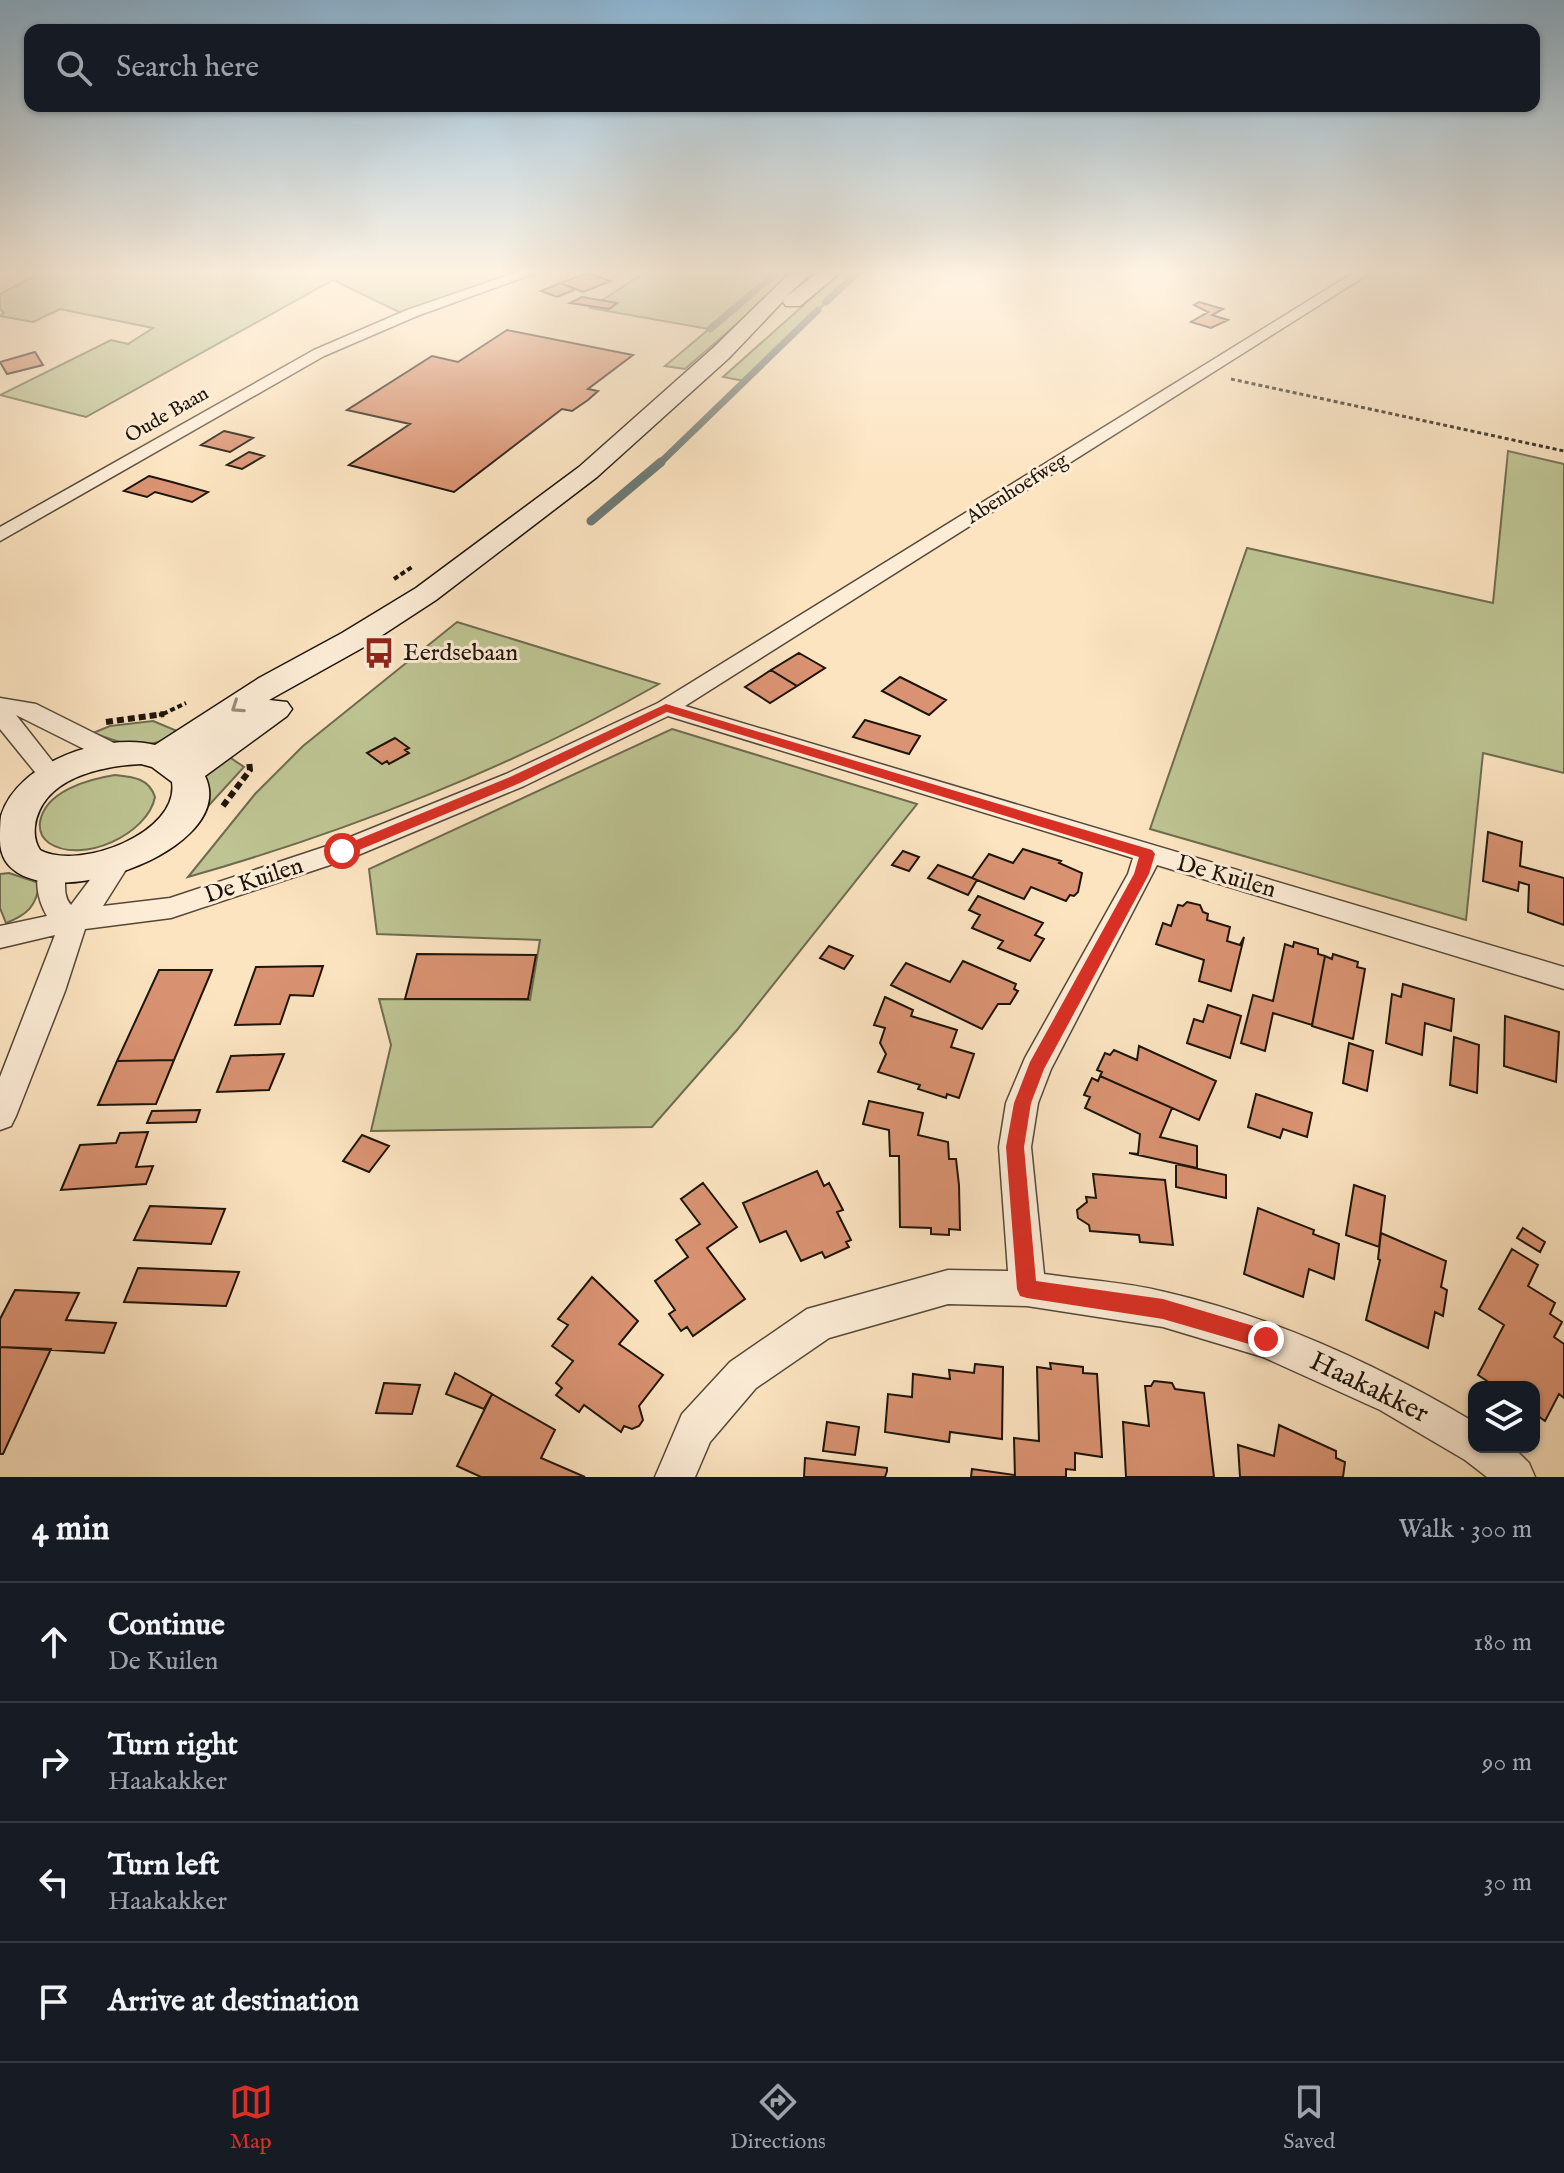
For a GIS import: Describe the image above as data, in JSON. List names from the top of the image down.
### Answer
{
  "streets": {
    "street": [
      "Oude Baan",
      "Abenhoefweg",
      "De Kuilen",
      "Haakakker"
    ]
  },
  "crossings": [
    ["Abenhoefweg", "De Kuilen"]
  ],
  "places": {
    "bus stop": ["Eerdsebaan"]
  },
  "page": {
    "search": "Search here",
    "heading": ["4 min", "Walk · 300 m"],
    "list": [
      ["Continue", "De Kuilen", "180 m"],
      ["Turn right", "Haakakker", "90 m"],
      ["Turn left", "Haakakker", "30 m"],
      "Arrive at destination"
    ],
    "nav": ["Map", "Directions", "Saved"]
  }
}
